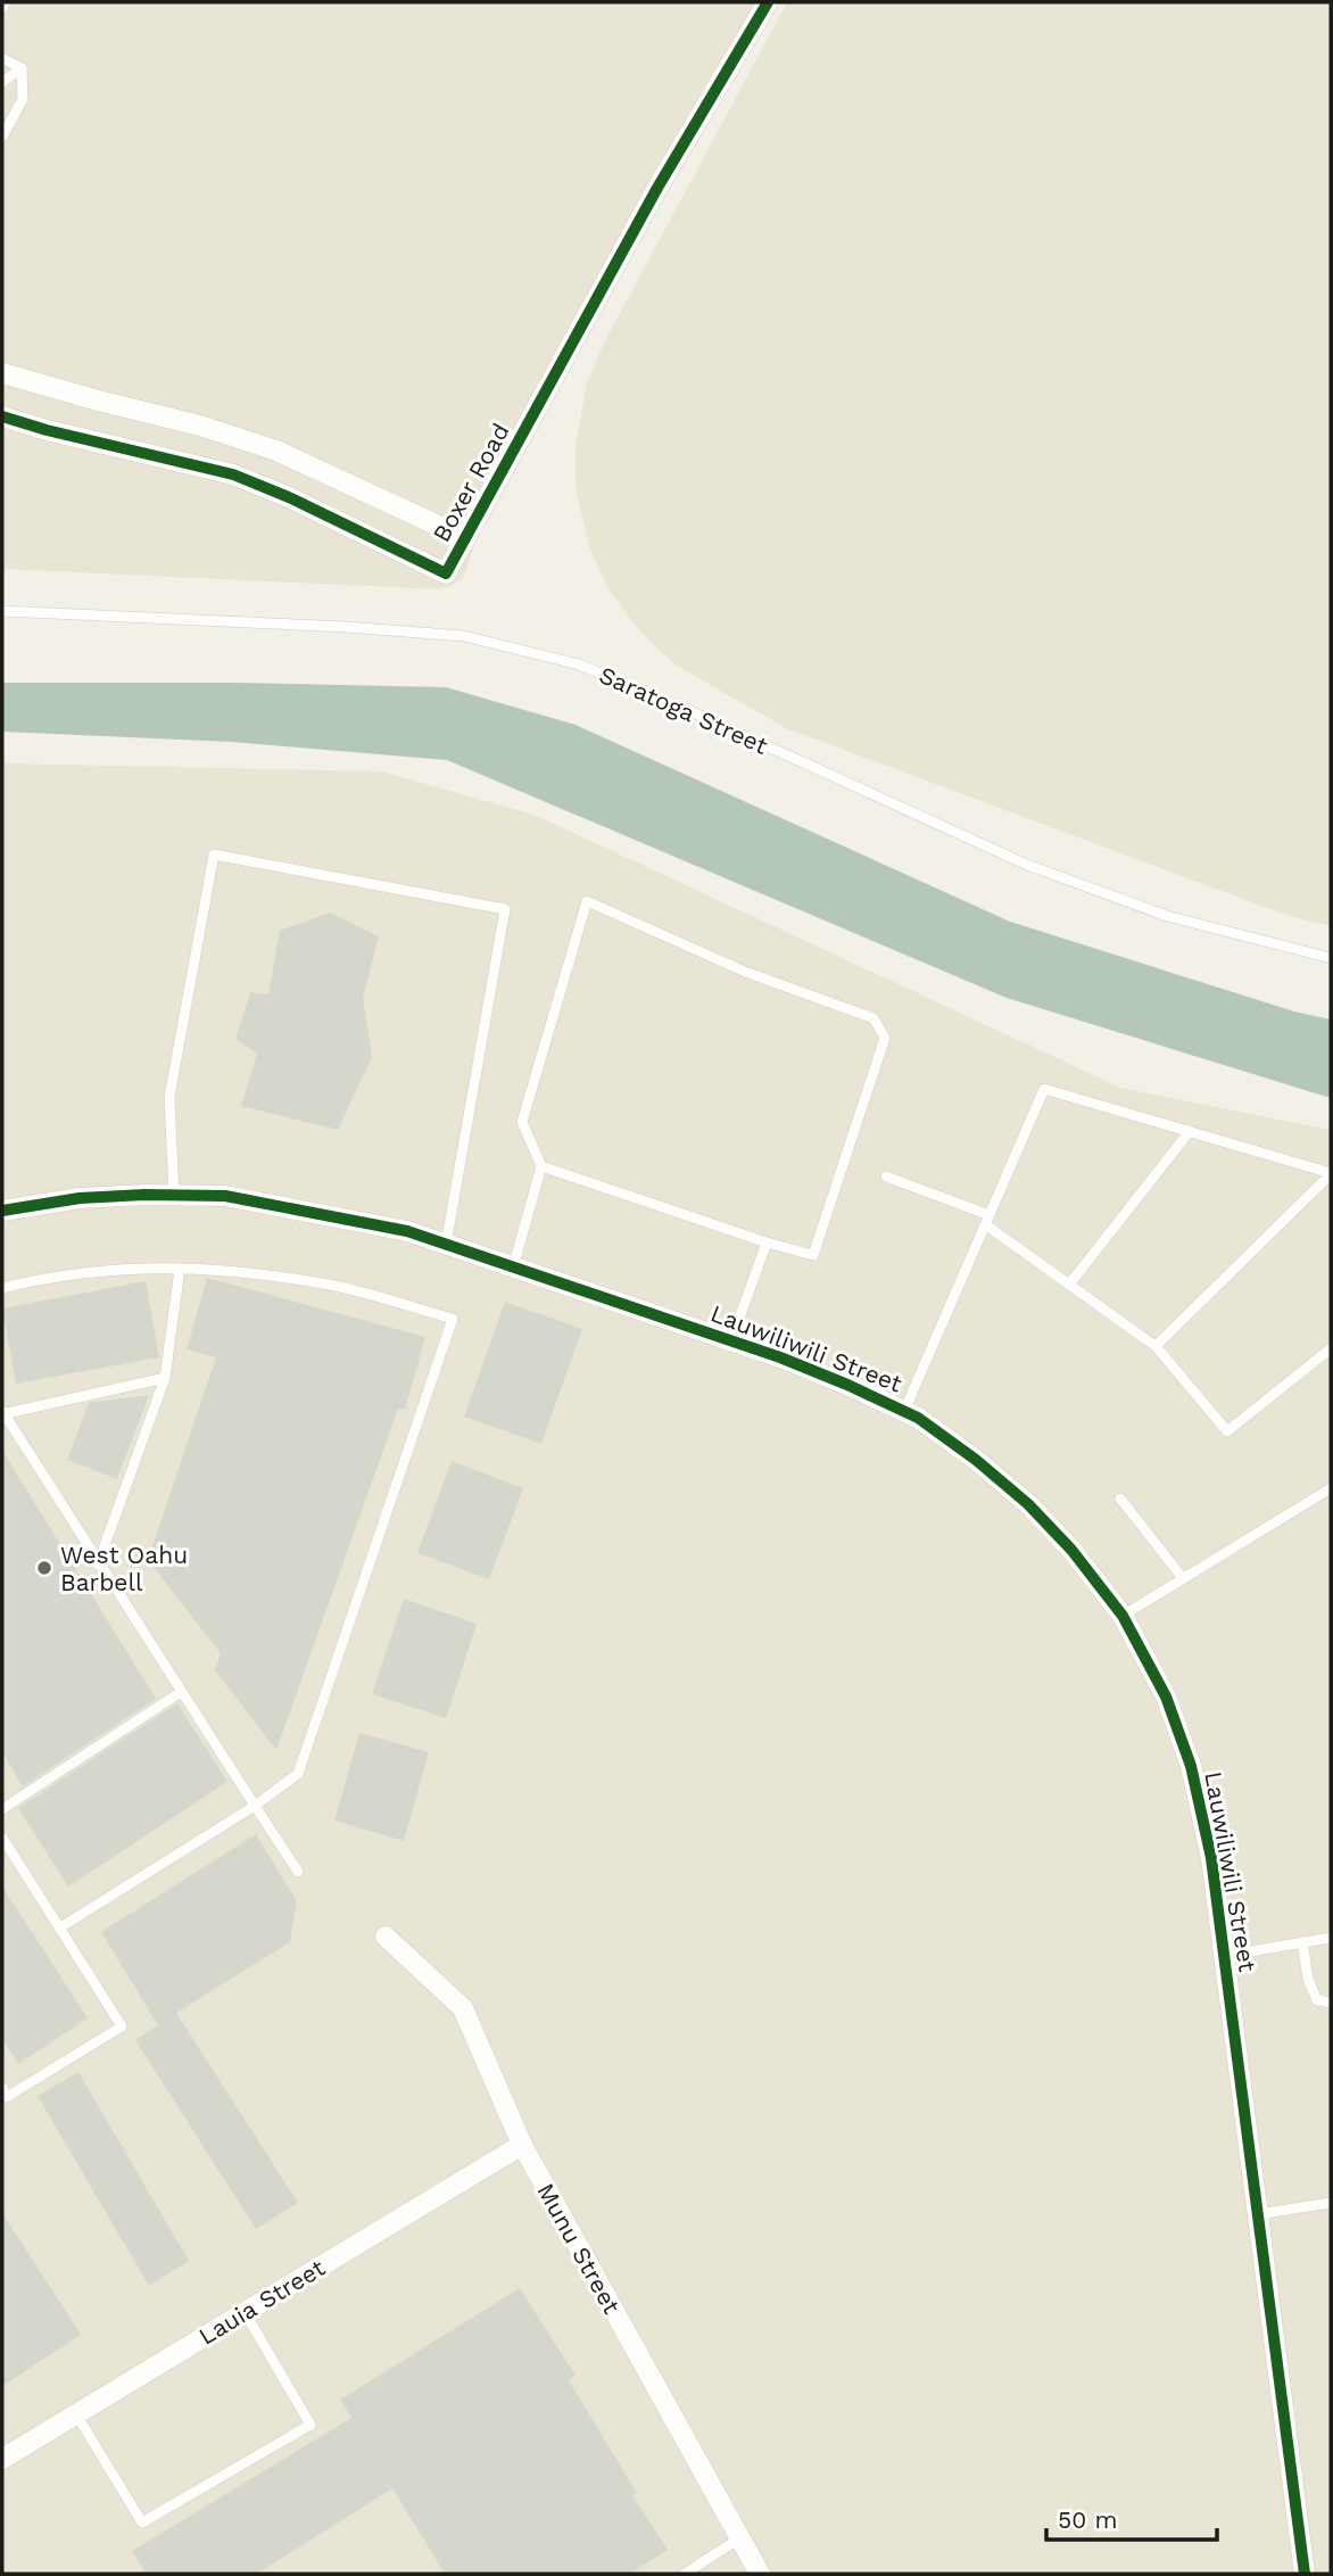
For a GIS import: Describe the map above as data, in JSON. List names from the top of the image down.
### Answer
{
  "streets": {
    "street": [
      "Boxer Road",
      "Lauwiliwili Street",
      "Munu Street",
      "Lauia Street"
    ],
    "lane": ["Saratoga Street"]
  },
  "crossings": [
    ["Munu Street", "Lauia Street"]
  ],
  "places": ["West Oahu Barbell"],
  "scale_bar": "50 m"
}
